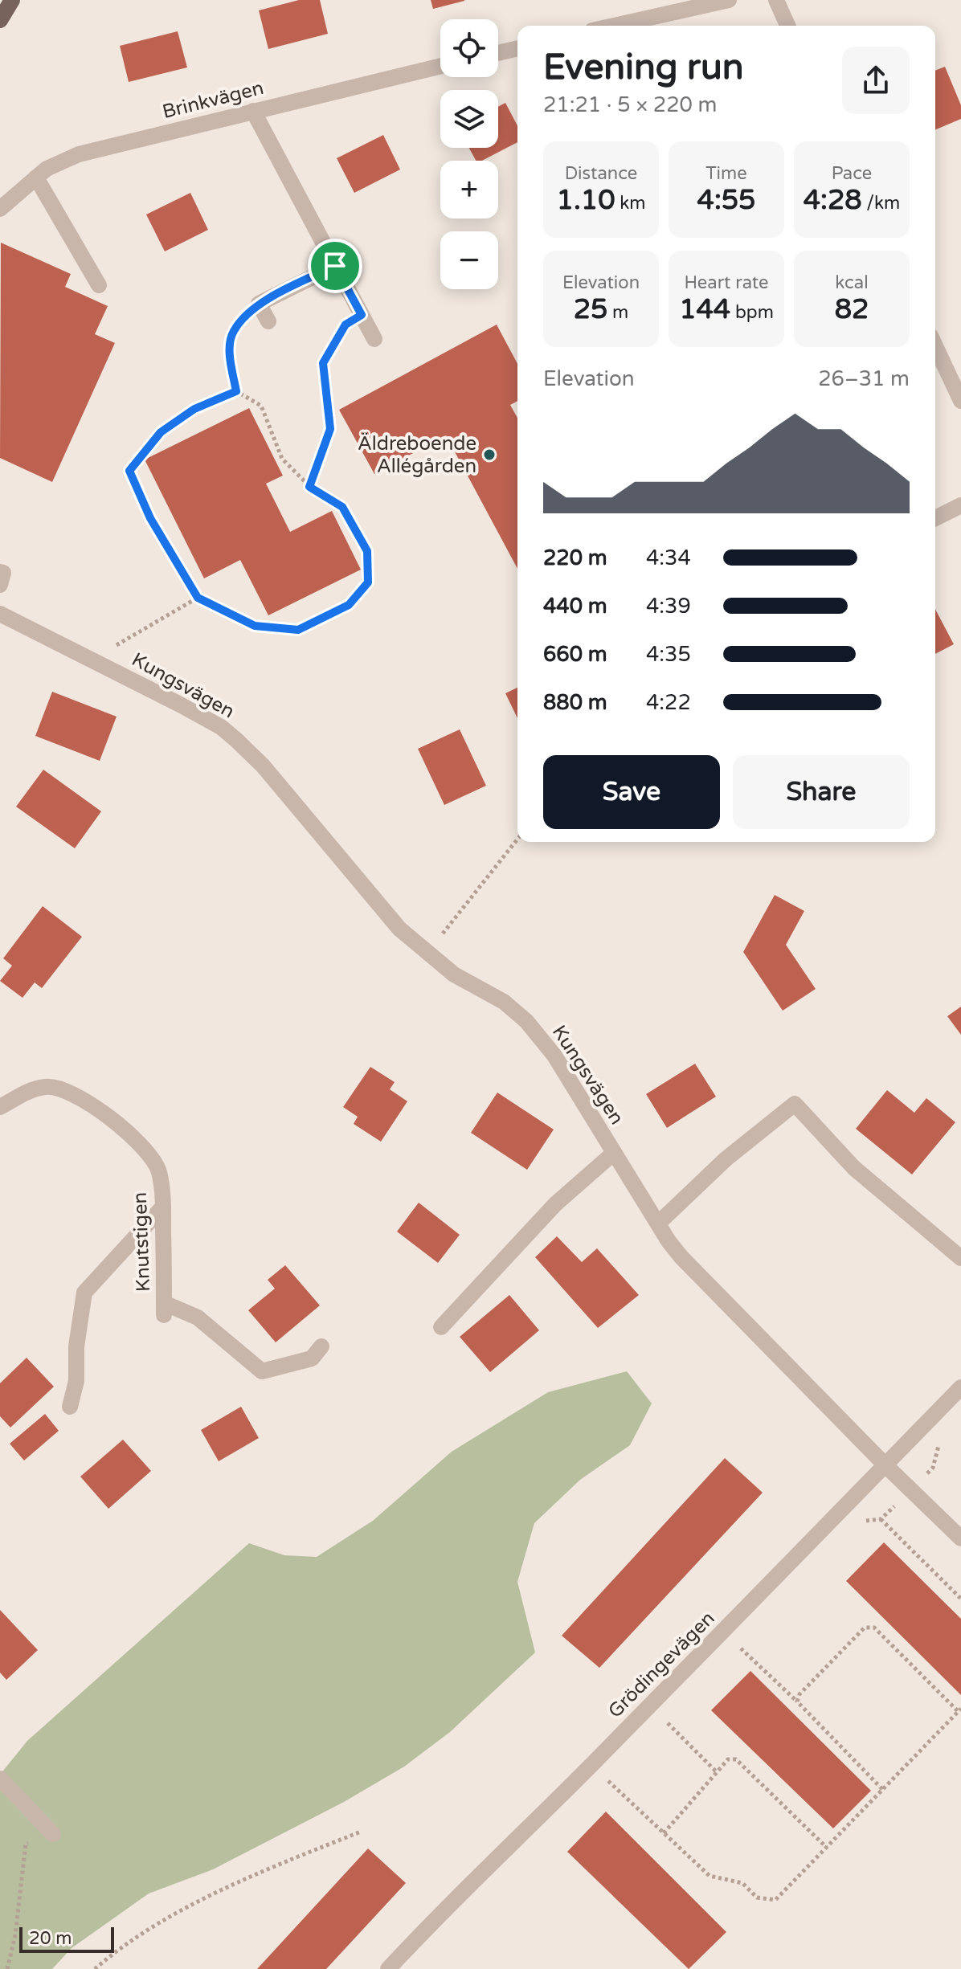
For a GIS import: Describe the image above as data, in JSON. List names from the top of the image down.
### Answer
{
  "streets": {
    "street": [
      "Brinkvägen",
      "Kungsvägen",
      "Knutstigen",
      "Grödingevägen"
    ]
  },
  "crossings": [
    ["Kungsvägen", "Grödingevägen"]
  ],
  "places": ["Äldreboende Allégården"],
  "scale_bar": "20 m",
  "page": {
    "map_buttons": ["+", "−"],
    "heading": ["Evening run", "21:21 · 5 × 220 m"],
    "stats": [
      ["Distance", "1.10 km"],
      ["Time", "4:55"],
      ["Pace", "4:28 /km"],
      ["Elevation", "25 m"],
      ["Heart rate", "144 bpm"],
      ["kcal", "82"]
    ],
    "chart": ["Elevation", "26–31 m"],
    "list": [
      {
        "name": "220 m",
        "note": "4:34"
      },
      {
        "name": "440 m",
        "note": "4:39"
      },
      {
        "name": "660 m",
        "note": "4:35"
      },
      {
        "name": "880 m",
        "note": "4:22"
      }
    ],
    "buttons": ["Save", "Share"],
    "scale": "20 m"
  }
}
